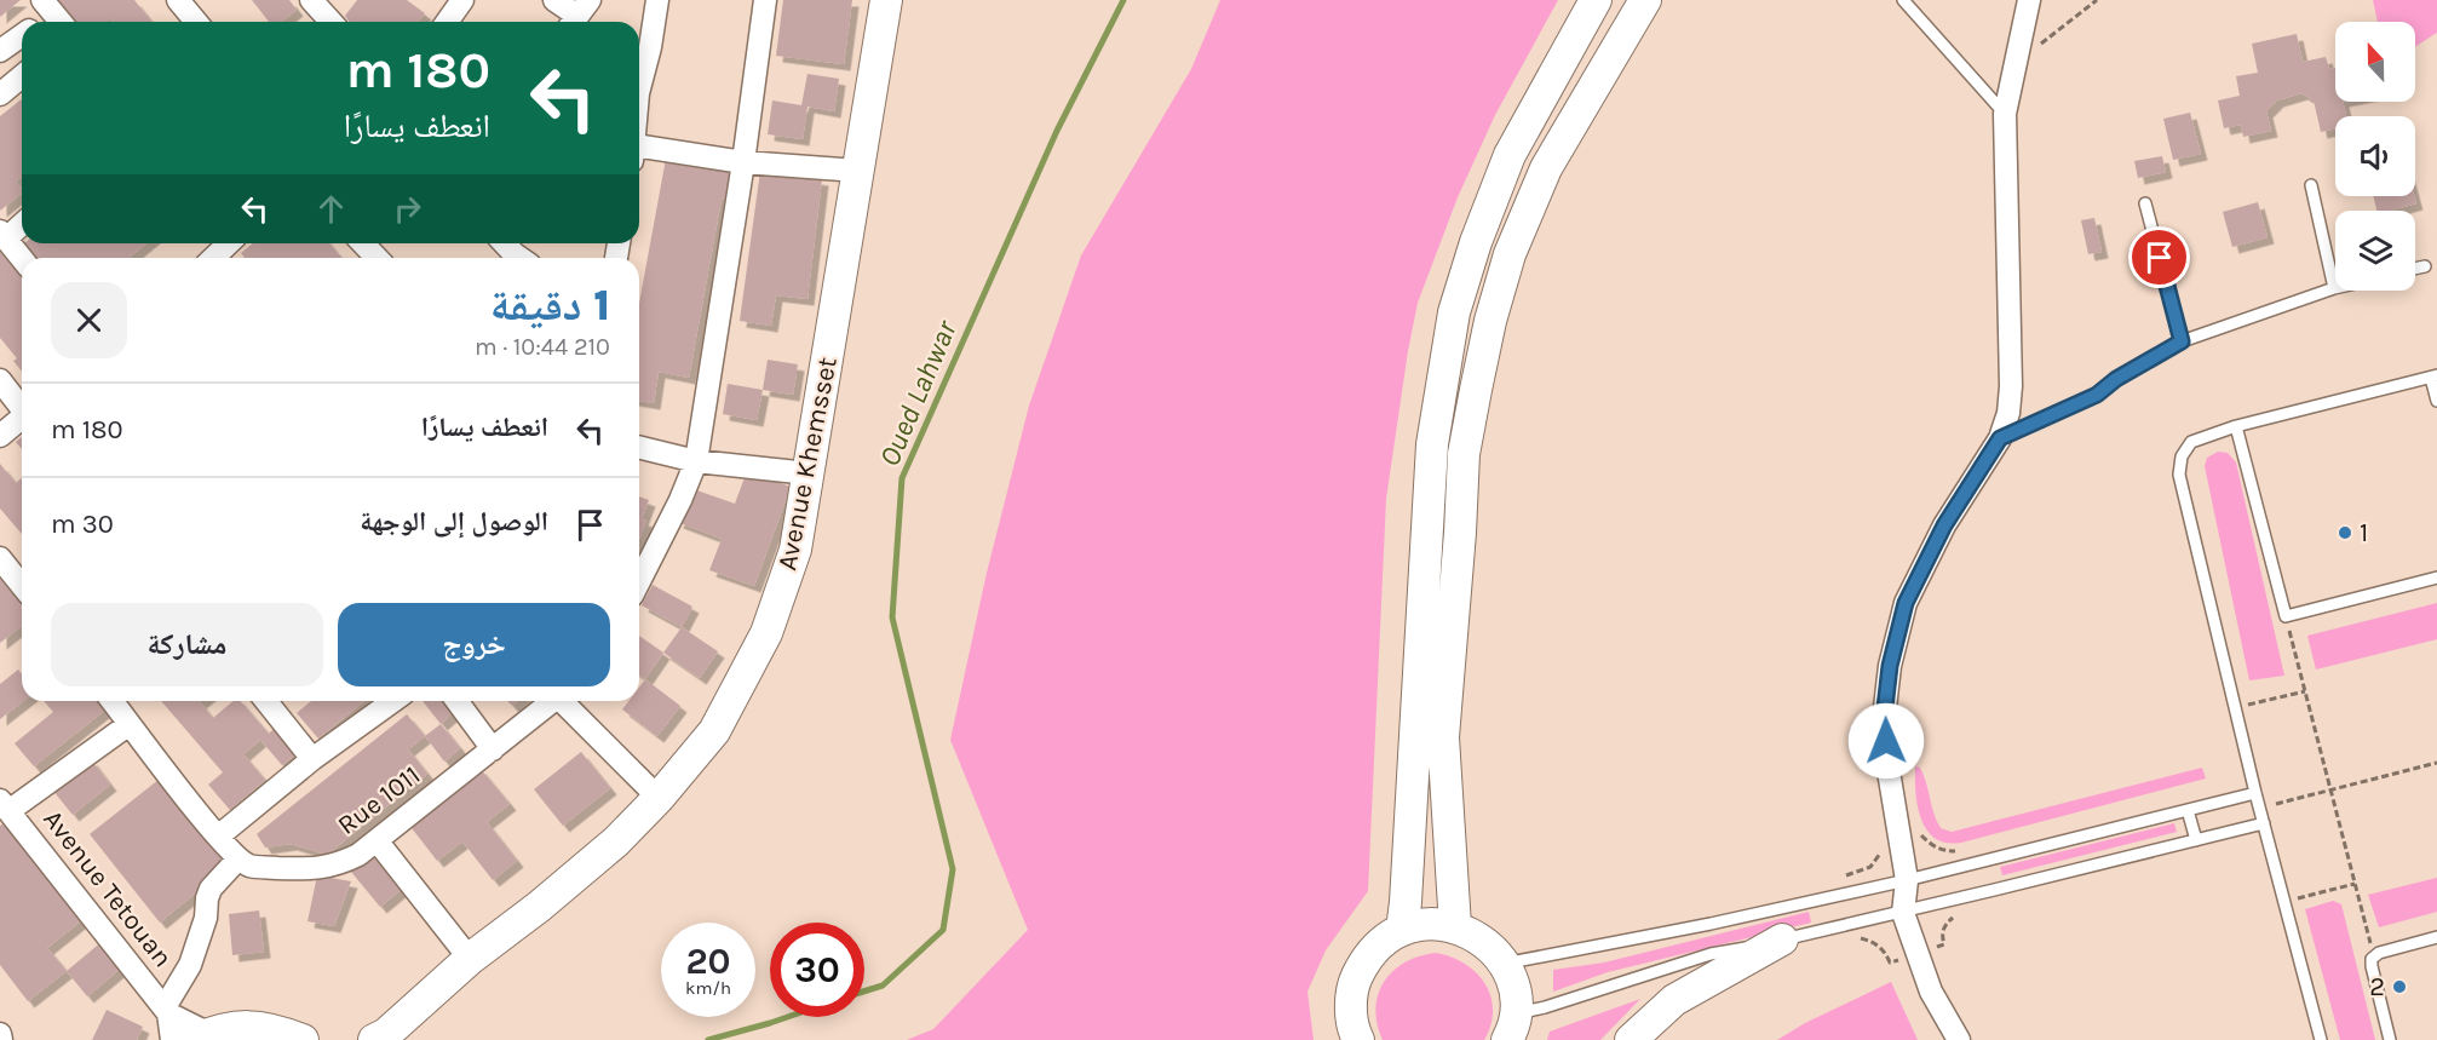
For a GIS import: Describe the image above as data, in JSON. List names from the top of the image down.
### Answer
{
  "streets": {
    "street": ["Avenue Khemsset", "Rue 1011", "Avenue Tetouan"]
  },
  "water": ["Oued Lahwar"],
  "places": ["1", "2"],
  "north": "top",
  "page": {
    "turn": ["180 m", "انعطف يسارًا"],
    "heading": ["1 دقيقة", "210 m · 10:44"],
    "list": [
      {
        "name": "انعطف يسارًا",
        "value": "180 m"
      },
      {
        "name": "الوصول إلى الوجهة",
        "value": "30 m"
      }
    ],
    "buttons": ["خروج", "مشاركة"],
    "speed": "20 km/h",
    "limit": "30"
  }
}
